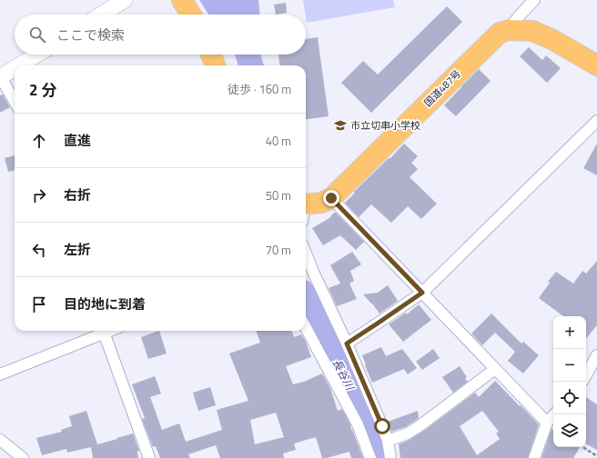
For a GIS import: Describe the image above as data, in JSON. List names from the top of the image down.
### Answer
{
  "streets": {
    "highway": ["国道487号"]
  },
  "water": ["長谷川"],
  "places": {
    "school or university": ["市立切串小学校"]
  },
  "page": {
    "search": "ここで検索",
    "heading": ["2 分", "徒歩 · 160 m"],
    "list": [
      ["直進", "40 m"],
      ["右折", "50 m"],
      ["左折", "70 m"],
      "目的地に到着"
    ],
    "map_buttons": ["+", "−"]
  }
}
